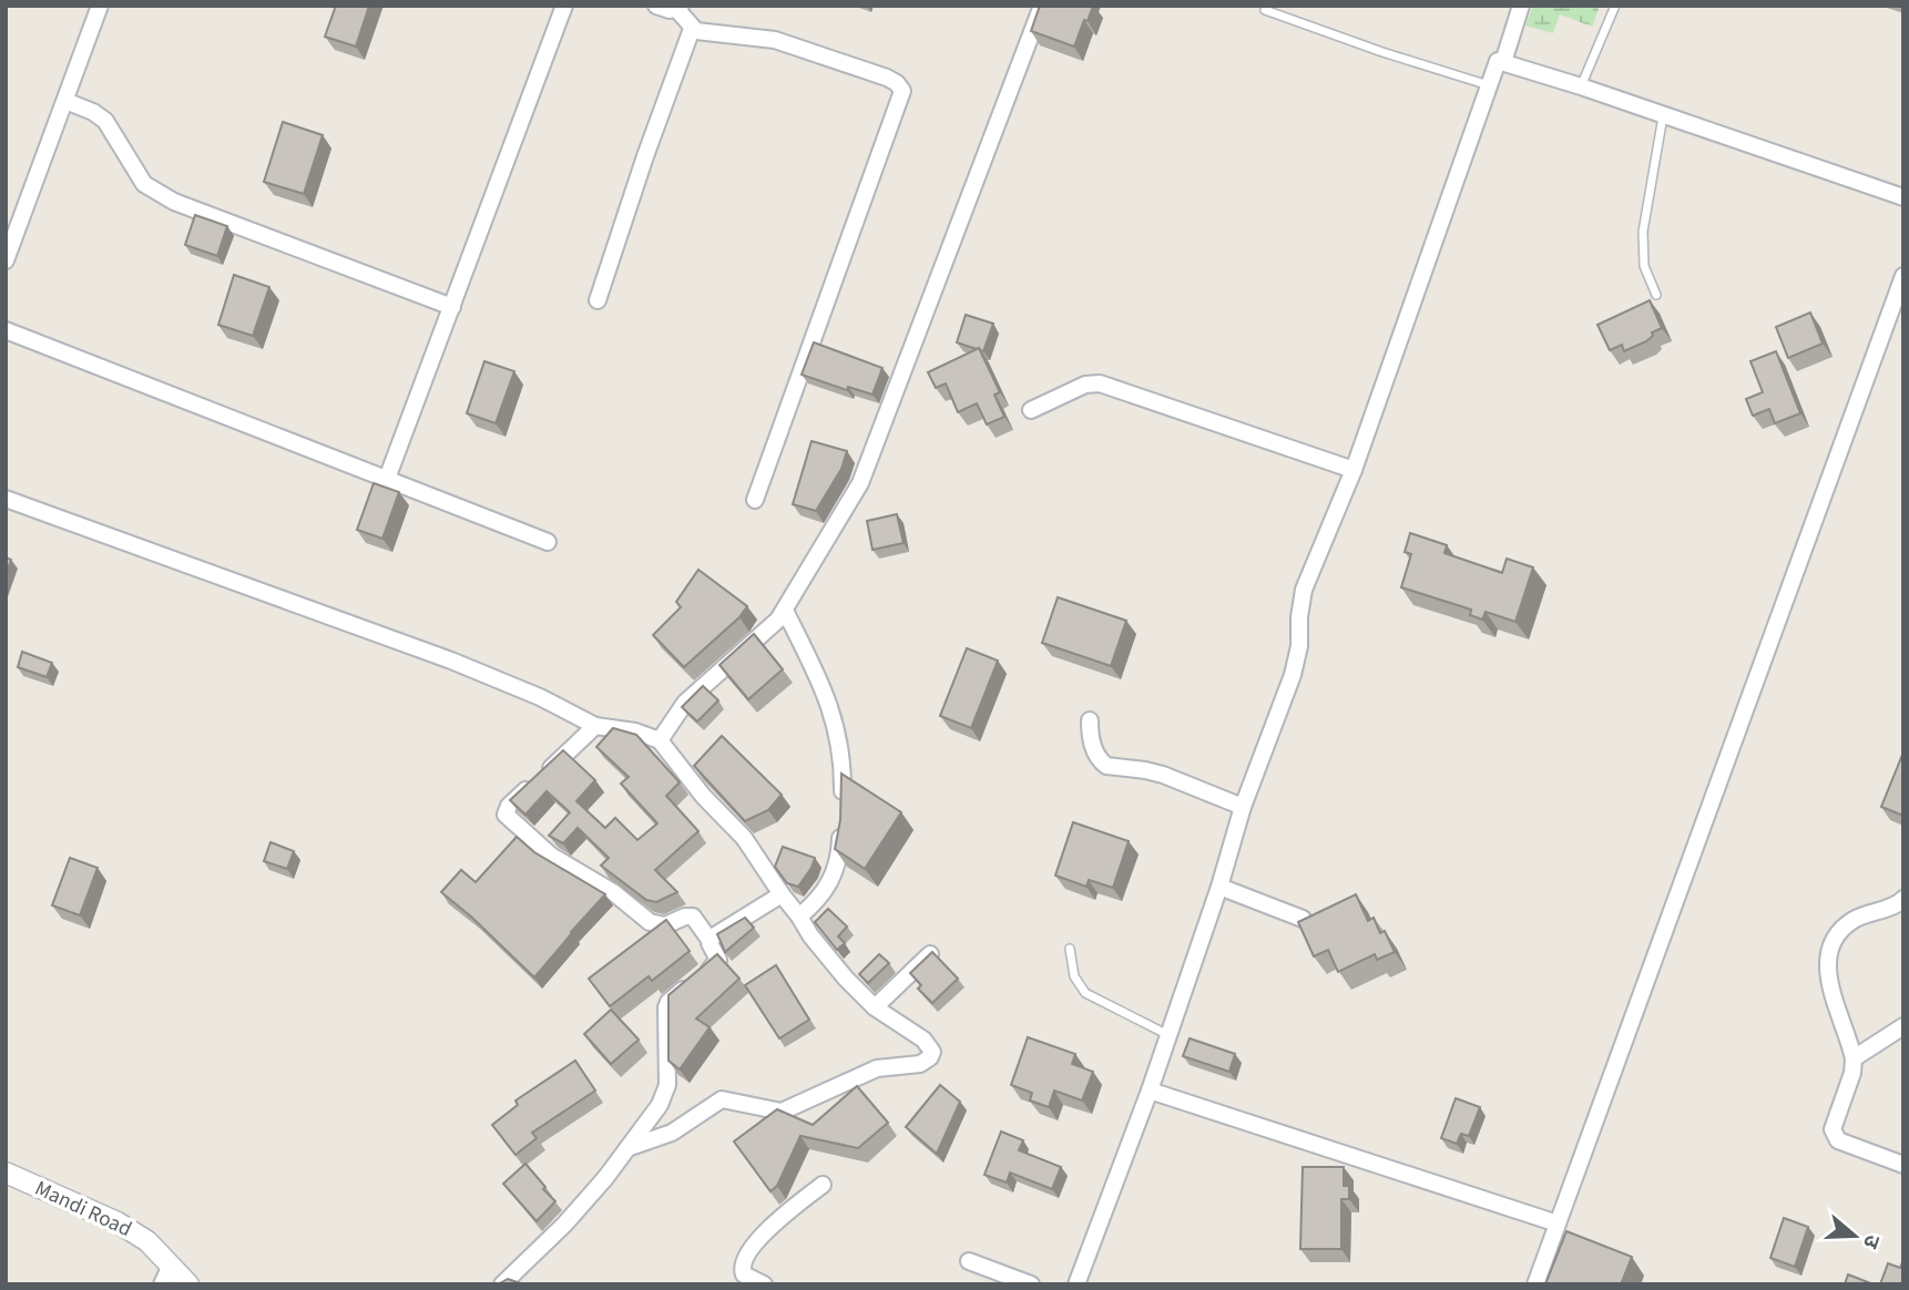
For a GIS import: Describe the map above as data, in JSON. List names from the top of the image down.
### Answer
{
  "streets": {
    "street": ["Mandi Road"]
  },
  "north": "right"
}
